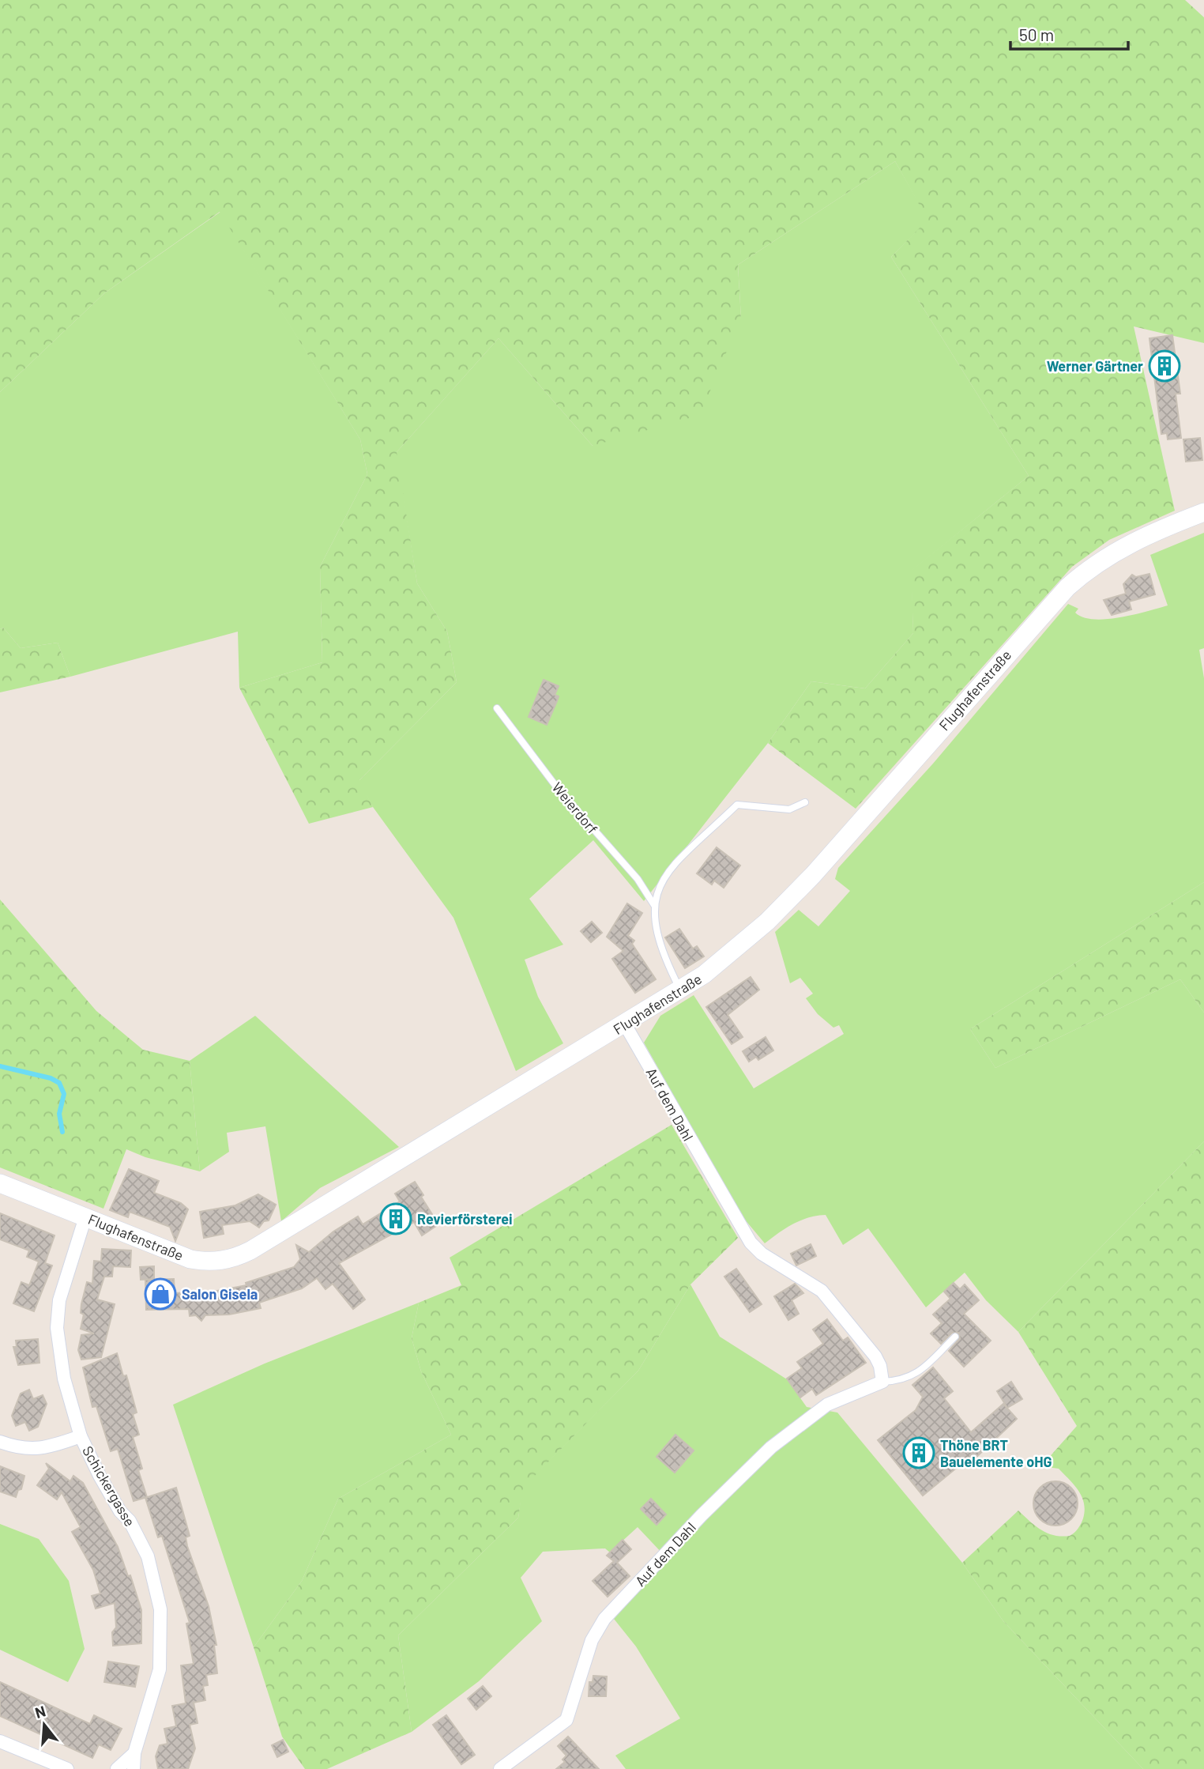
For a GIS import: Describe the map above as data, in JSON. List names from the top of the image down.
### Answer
{
  "streets": {
    "main road": ["Flughafenstraße"],
    "street": ["Auf dem Dahl", "Schickergasse"],
    "lane": ["Weierdorf"]
  },
  "crossings": [
    ["Flughafenstraße", "Weierdorf"],
    ["Flughafenstraße", "Auf dem Dahl"],
    ["Flughafenstraße", "Schickergasse"]
  ],
  "places": {
    "building": ["Werner Gärtner", "Revierförsterei", "Thöne BRT Bauelemente oHG"],
    "shop": ["Salon Gisela"]
  },
  "scale_bar": "50 m",
  "north": "top"
}
